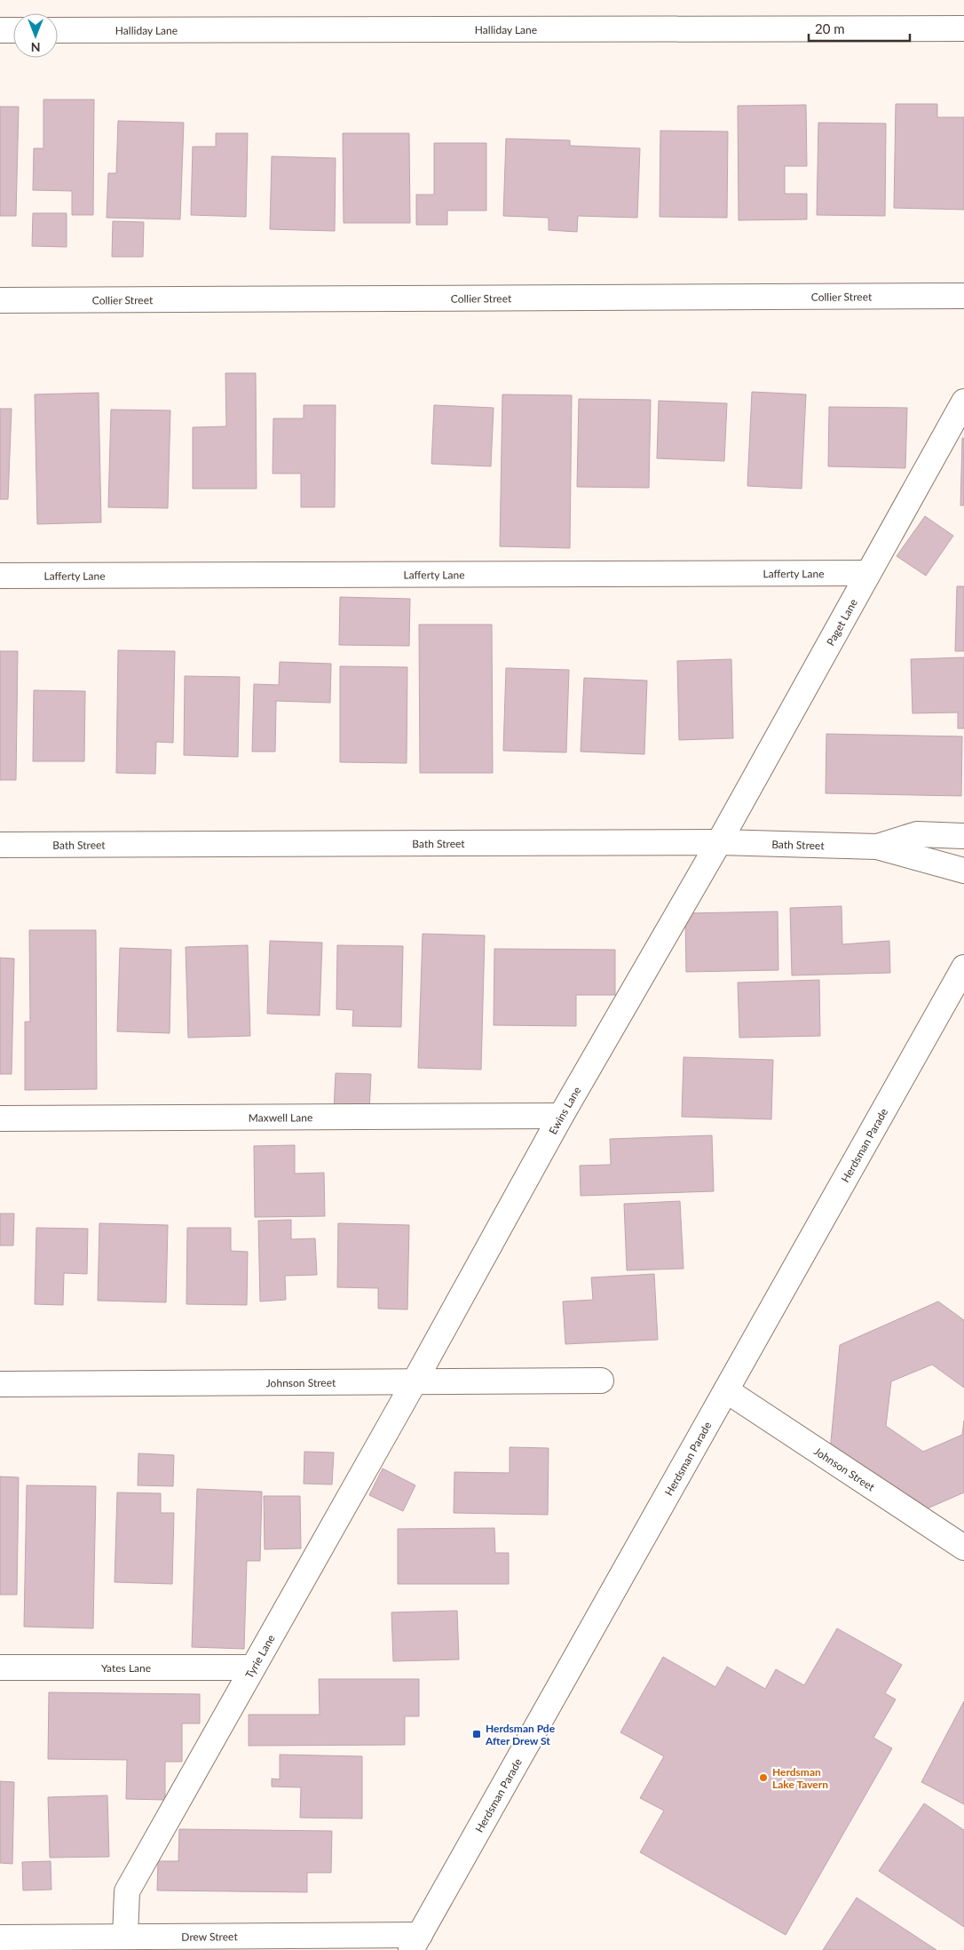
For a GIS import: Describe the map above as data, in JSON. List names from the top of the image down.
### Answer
{
  "streets": {
    "street": [
      "Halliday Lane",
      "Collier Street",
      "Lafferty Lane",
      "Paget Lane",
      "Bath Street",
      "Ewins Lane",
      "Maxwell Lane",
      "Herdsman Parade",
      "Johnson Street",
      "Tyrie Lane",
      "Yates Lane",
      "Drew Street"
    ]
  },
  "crossings": [
    ["Lafferty Lane", "Paget Lane"],
    ["Paget Lane", "Bath Street"],
    ["Paget Lane", "Ewins Lane"],
    ["Bath Street", "Ewins Lane"],
    ["Ewins Lane", "Maxwell Lane"],
    ["Ewins Lane", "Johnson Street"],
    ["Ewins Lane", "Tyrie Lane"],
    ["Herdsman Parade", "Johnson Street"],
    ["Herdsman Parade", "Drew Street"],
    ["Johnson Street", "Tyrie Lane"],
    ["Tyrie Lane", "Yates Lane"],
    ["Tyrie Lane", "Drew Street"]
  ],
  "places": {
    "transit": ["Herdsman Pde After Drew St"],
    "other": ["Herdsman Lake Tavern"]
  },
  "scale_bar": "20 m",
  "north": "bottom"
}
